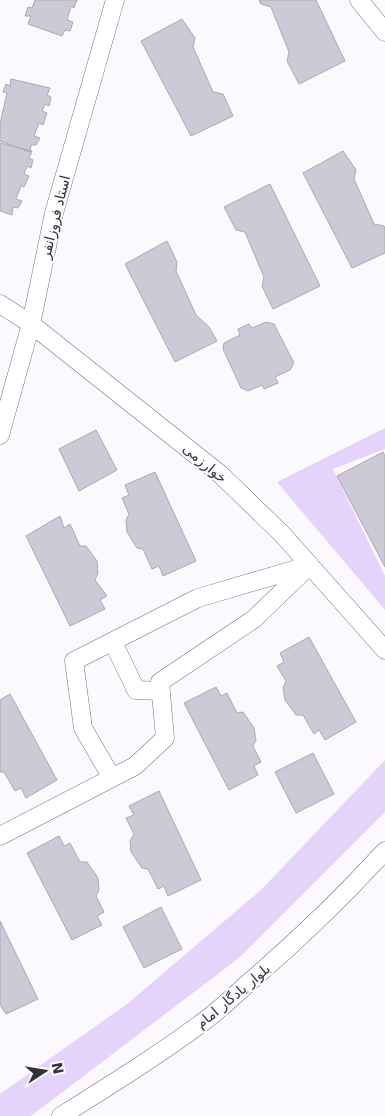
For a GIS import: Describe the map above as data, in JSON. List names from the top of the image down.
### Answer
{
  "streets": {
    "street": ["استاد فروزانفر", "خوارزمی", "بلوار یادگار امام"]
  },
  "crossings": [
    ["استاد فروزانفر", "خوارزمی"]
  ],
  "north": "right"
}
